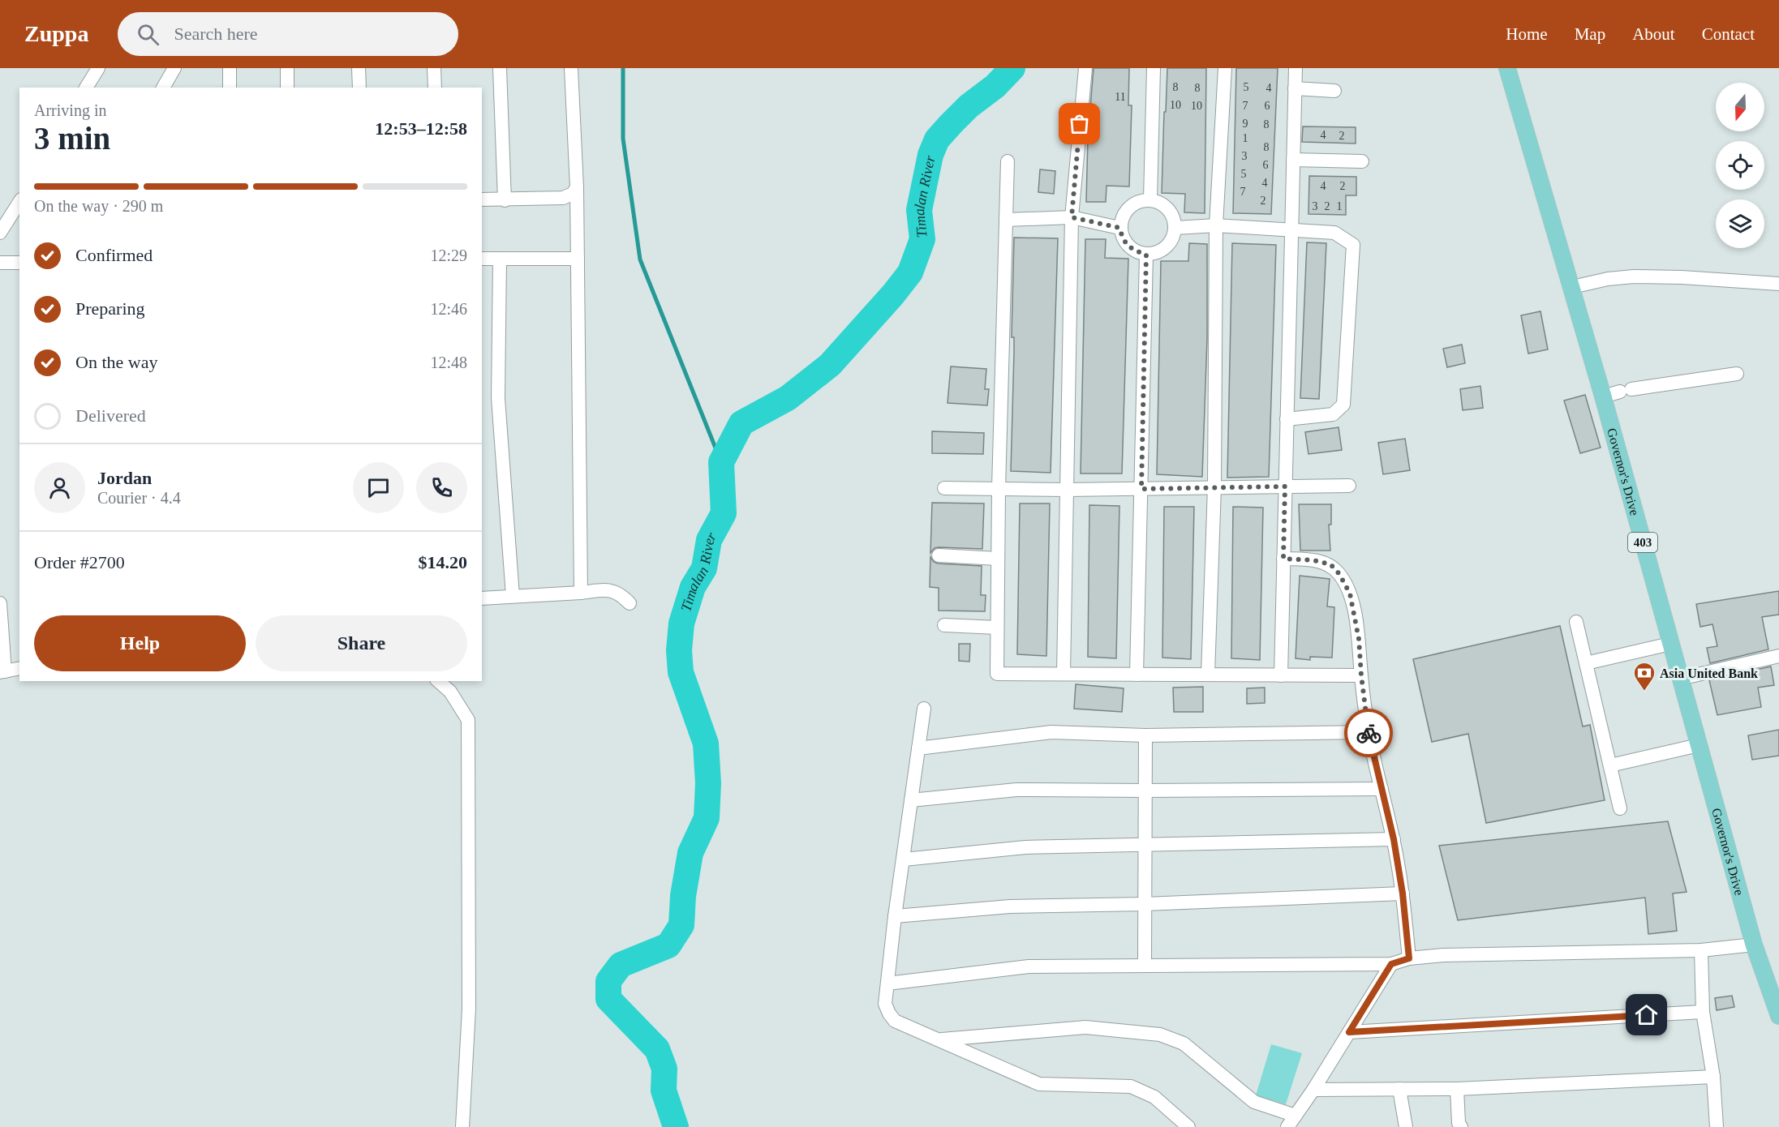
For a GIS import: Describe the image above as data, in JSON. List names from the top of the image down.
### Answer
{
  "streets": {
    "main road": ["Governor's Drive", "403"]
  },
  "water": ["Timalan River"],
  "places": {
    "bank": ["Asia United Bank"]
  },
  "house_numbers": [
    "8",
    "5",
    "8",
    "4",
    "11",
    "10",
    "10",
    "7",
    "6",
    "9",
    "8",
    "4",
    "2",
    "1",
    "8",
    "3",
    "6",
    "5",
    "4",
    "4",
    "2",
    "7",
    "2",
    "3",
    "2",
    "1"
  ],
  "north": "bottom",
  "page": {
    "header": "Zuppa",
    "search": "Search here",
    "nav": [
      "Home",
      "Map",
      "About",
      "Contact"
    ],
    "heading": ["3 min", "Arriving in", "12:53–12:58"],
    "panel": [
      "Jordan",
      "Courier · 4.4",
      "Order #2700",
      "$14.20"
    ],
    "bar": "On the way · 290 m",
    "list": [
      ["Confirmed", "12:29"],
      ["Preparing", "12:46"],
      ["On the way", "12:48"],
      "Delivered"
    ],
    "buttons": ["Help", "Share"]
  }
}
